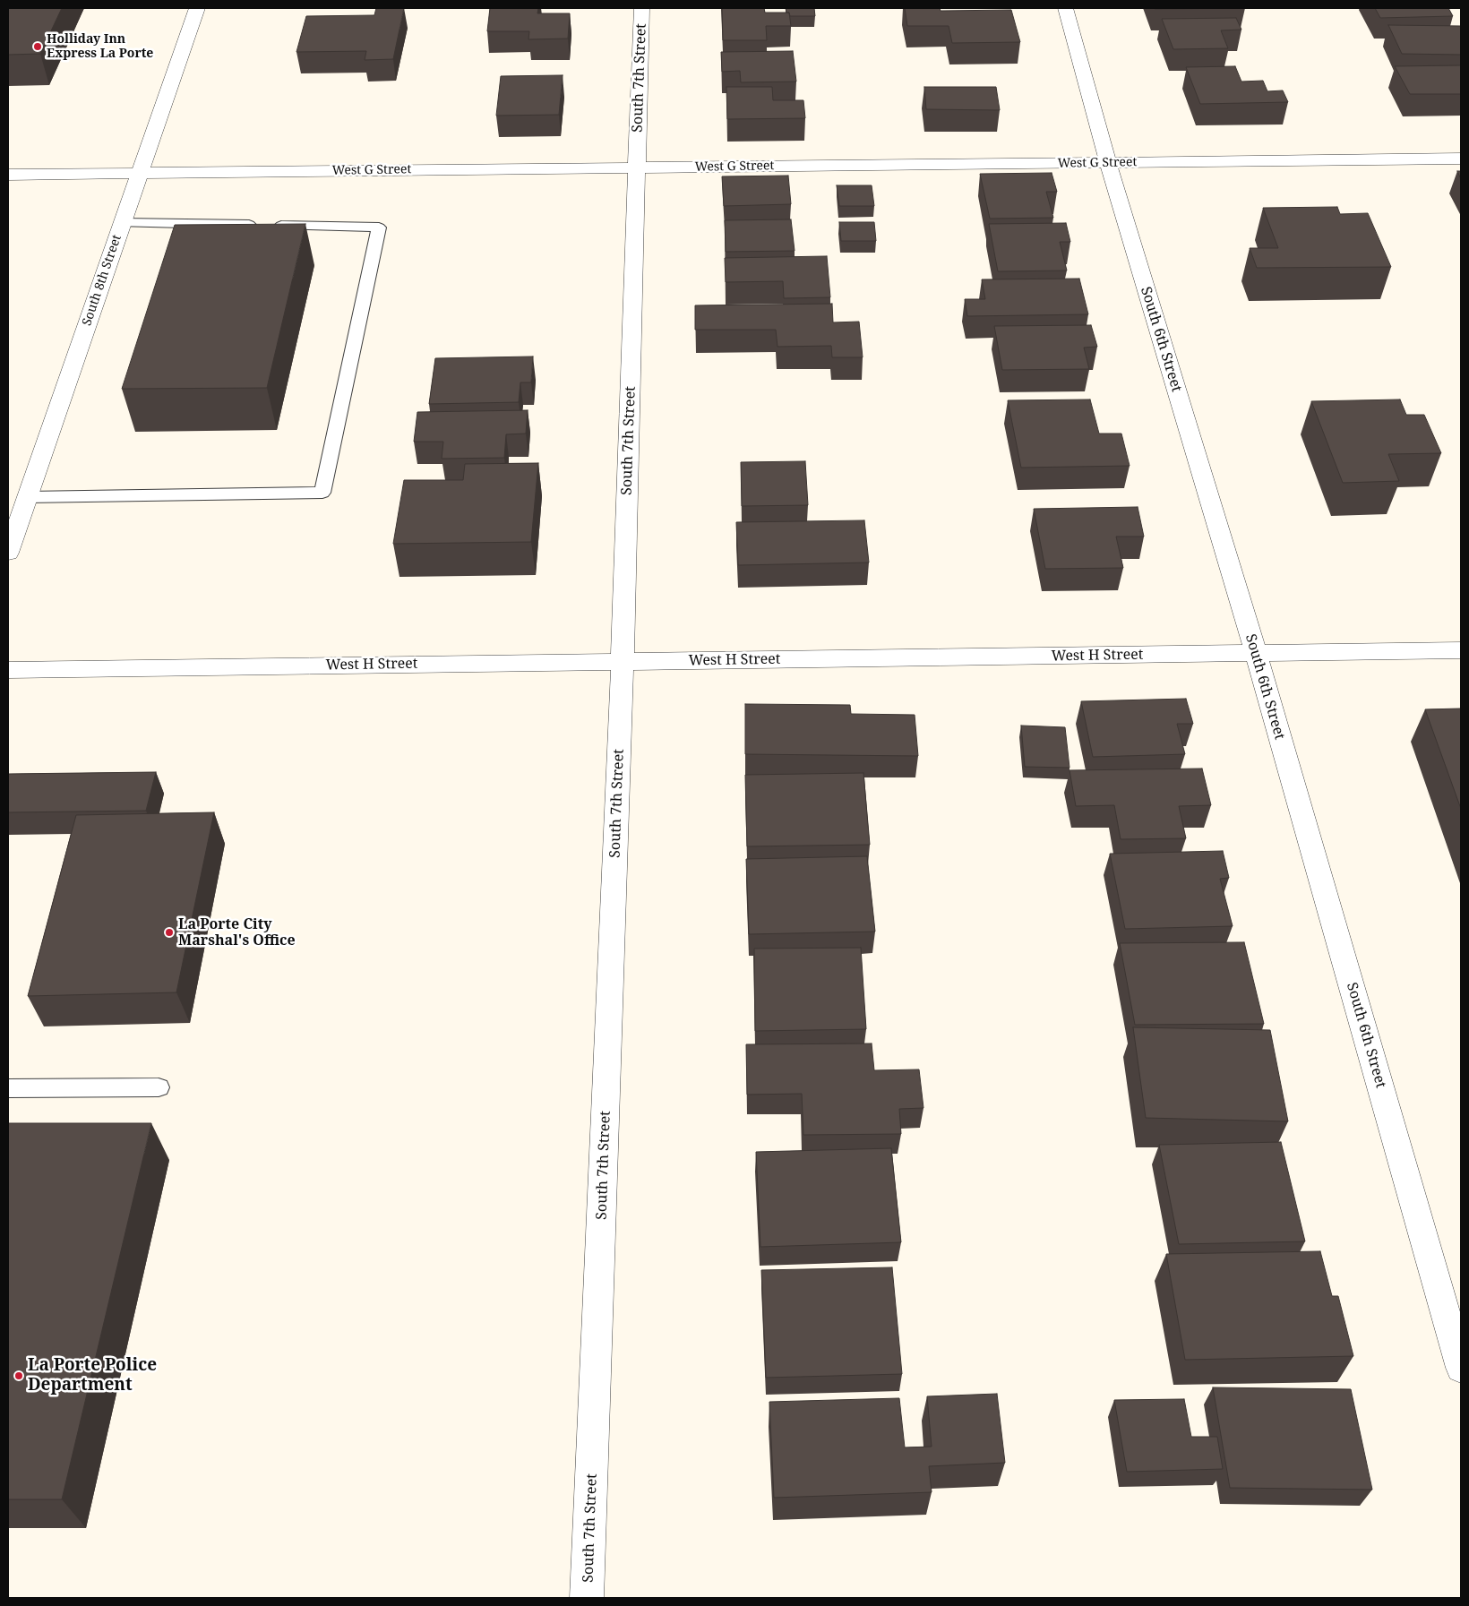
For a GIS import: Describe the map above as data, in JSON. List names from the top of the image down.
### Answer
{
  "streets": {
    "street": [
      "South 7th Street",
      "West G Street",
      "South 8th Street",
      "South 6th Street",
      "West H Street"
    ]
  },
  "crossings": [
    ["South 7th Street", "West G Street"],
    ["South 7th Street", "West H Street"],
    ["West G Street", "South 8th Street"],
    ["West G Street", "South 6th Street"],
    ["South 6th Street", "West H Street"]
  ],
  "places": ["Holliday Inn Express La Porte", "La Porte City Marshal's Office", "La Porte Police Department"]
}
